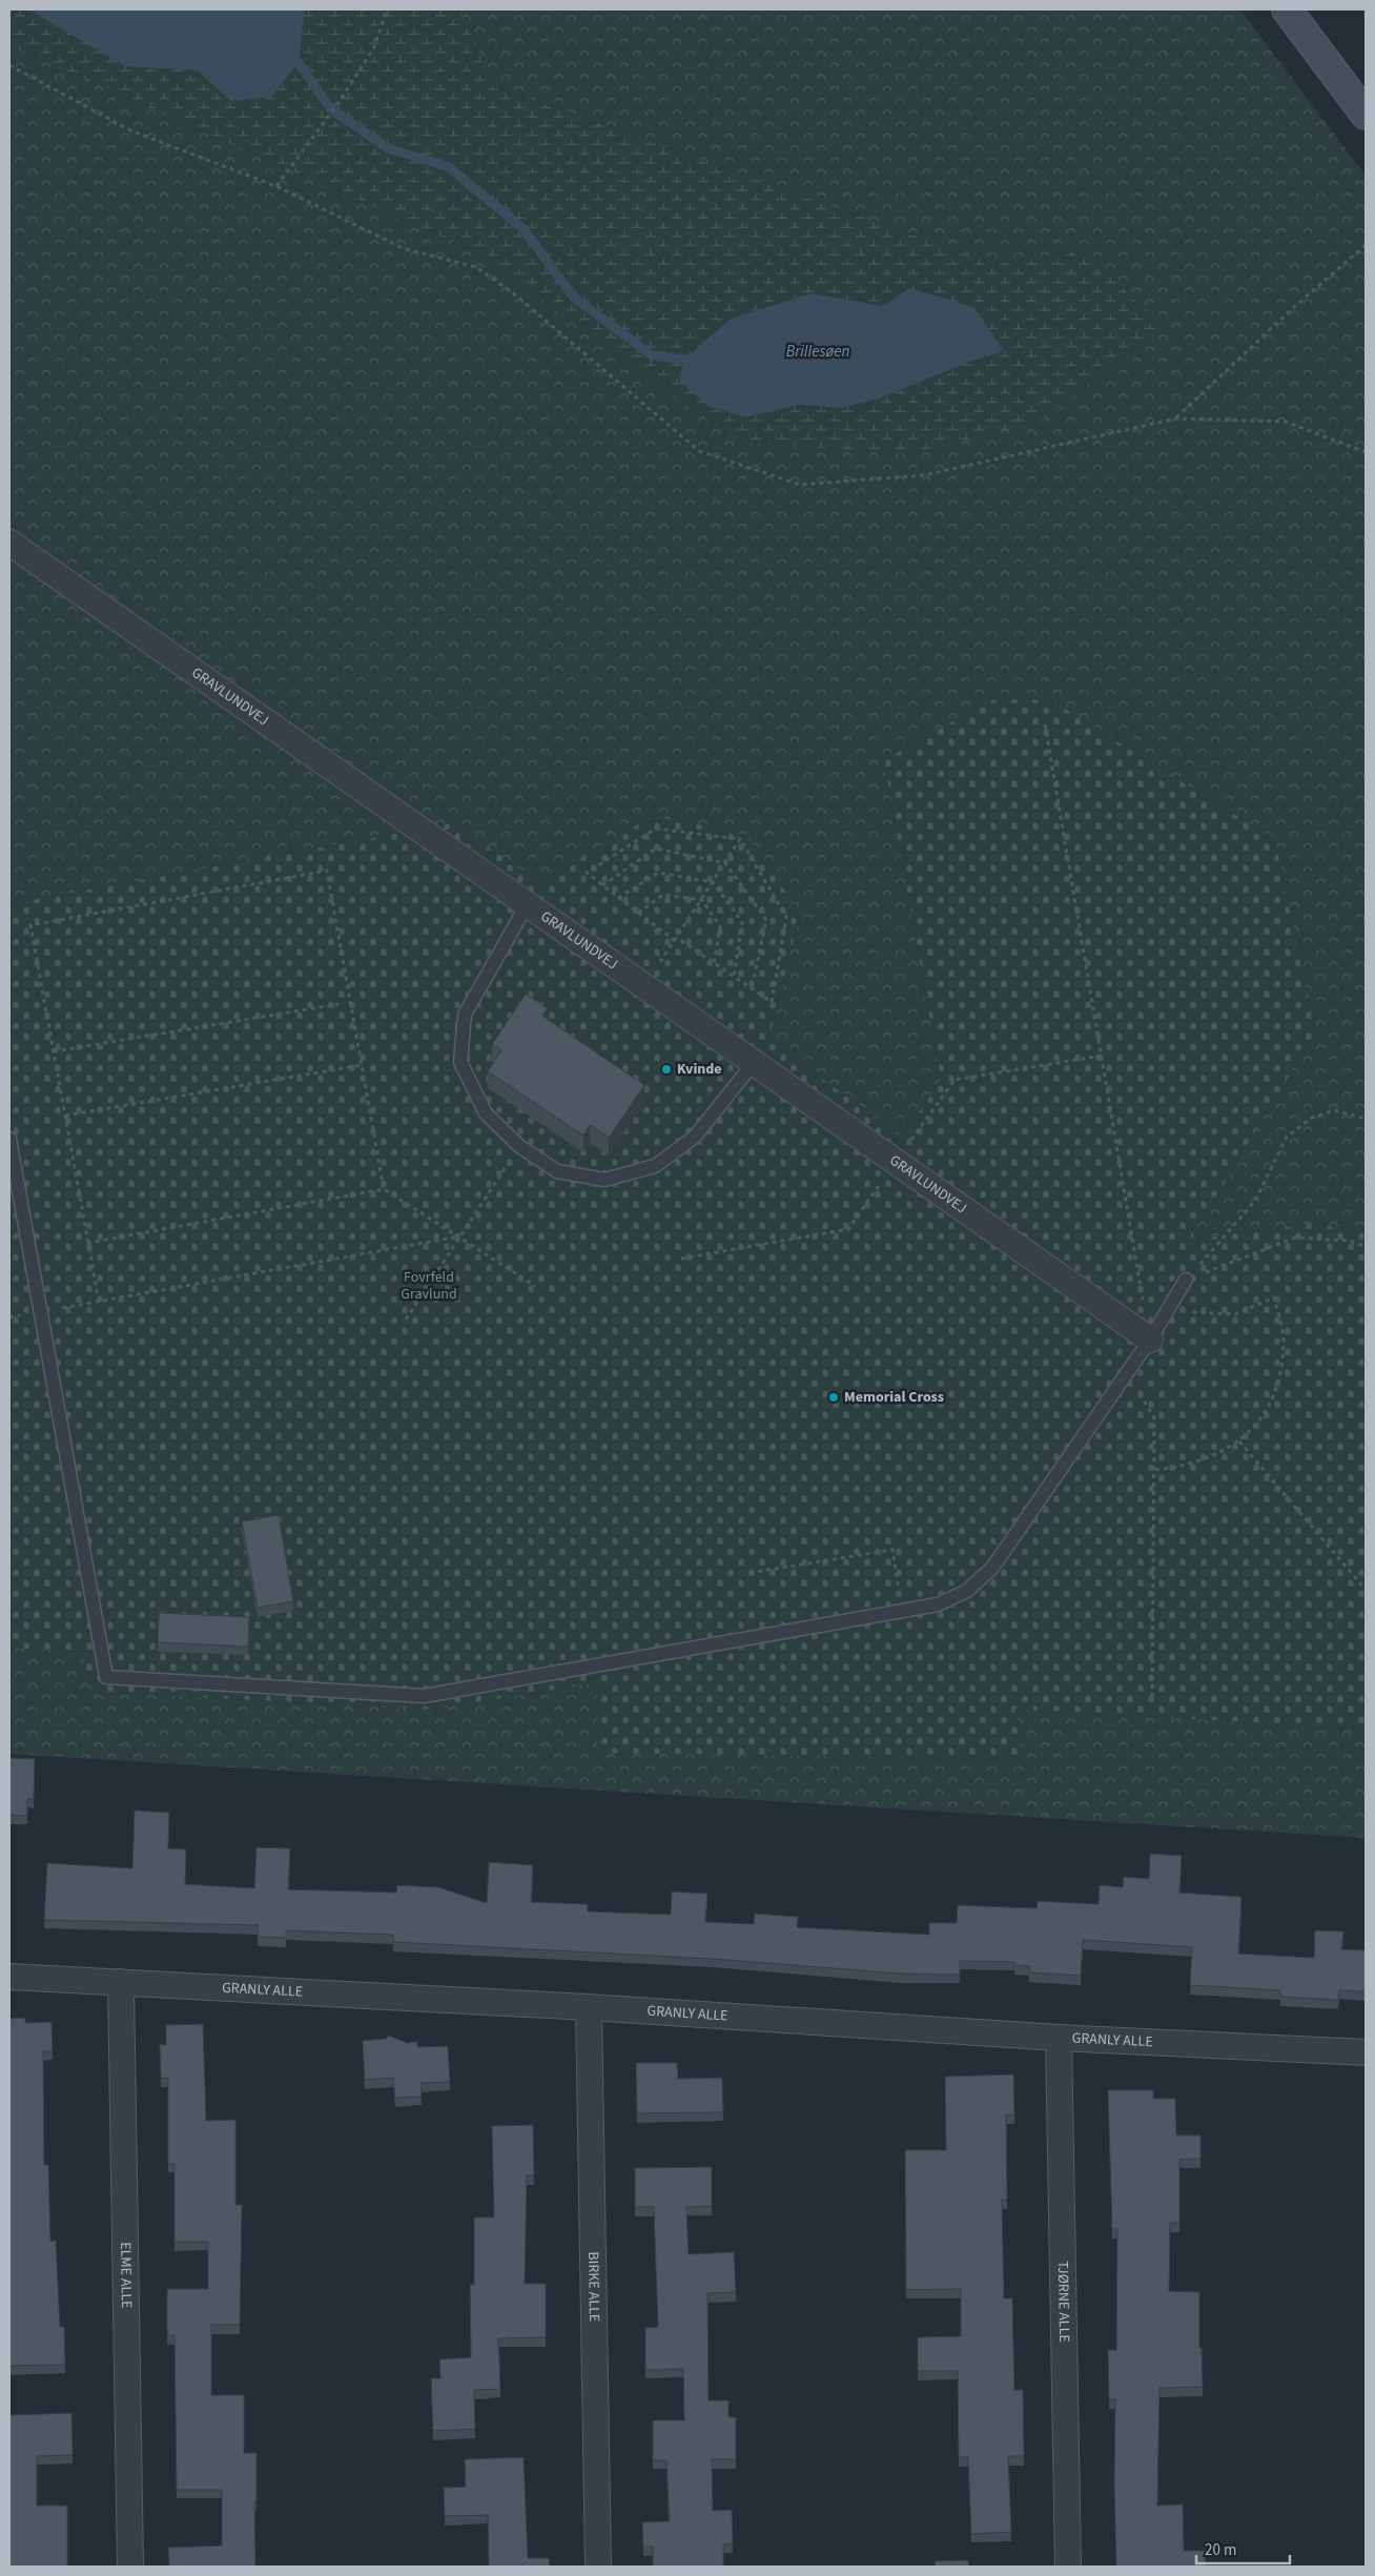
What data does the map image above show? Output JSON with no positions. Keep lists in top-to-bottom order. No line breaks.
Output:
{"streets":{"street":["GRAVLUNDVEJ","GRANLY ALLE","ELME ALLE","BIRKE ALLE","TJØRNE ALLE"]},"crossings":[["GRANLY ALLE","ELME ALLE"],["GRANLY ALLE","BIRKE ALLE"],["GRANLY ALLE","TJØRNE ALLE"]],"water":["Brillesøen"],"parks":["Fovrfeld Gravlund"],"places":["Kvinde","Memorial Cross"],"scale_bar":"20 m"}
